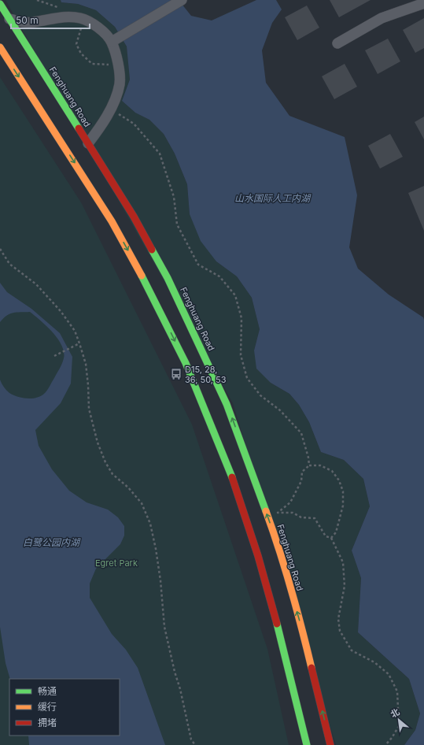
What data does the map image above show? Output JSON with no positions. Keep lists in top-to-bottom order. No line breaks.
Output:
{"streets":{"highway":["Fenghuang Road"]},"water":["山水国际人工内湖","白鹭公园内湖"],"parks":["Egret Park"],"places":{"bus stop":["D15, 28, 36, 50, 53"]},"legend":["畅通","缓行","拥堵"],"scale_bar":"50 m","north":"top left"}
